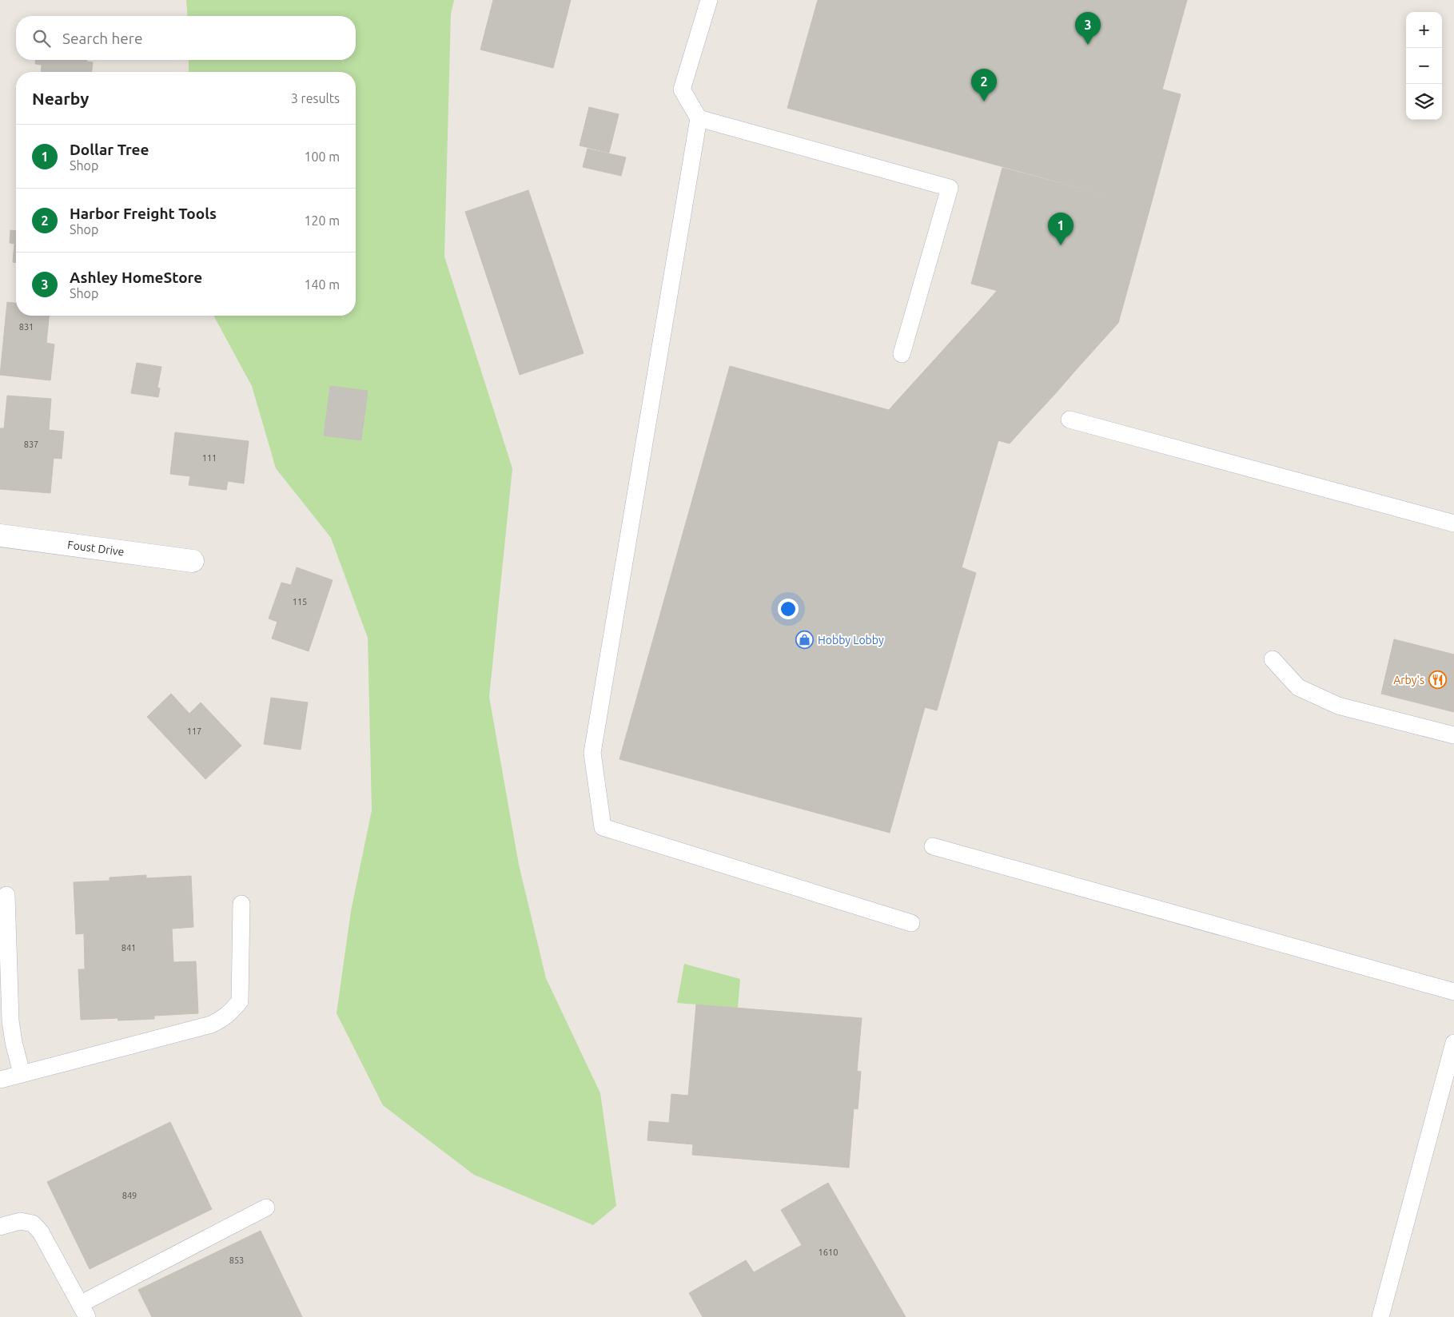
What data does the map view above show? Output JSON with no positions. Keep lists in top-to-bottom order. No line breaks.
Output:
{"streets":{"street":["Foust Drive"]},"places":{"shop":["Hobby Lobby"],"restaurant":["Arby's"]},"house_numbers":["831","837","111","115","117","841","849","1610","853"],"page":{"map_buttons":["+","−"],"pins":["3","2","1"],"search":"Search here","heading":["Nearby","3 results"],"list":[{"mark":"1","name":"Dollar Tree","note":"Shop","value":"100 m"},{"mark":"2","name":"Harbor Freight Tools","note":"Shop","value":"120 m"},{"mark":"3","name":"Ashley HomeStore","note":"Shop","value":"140 m"}]}}
